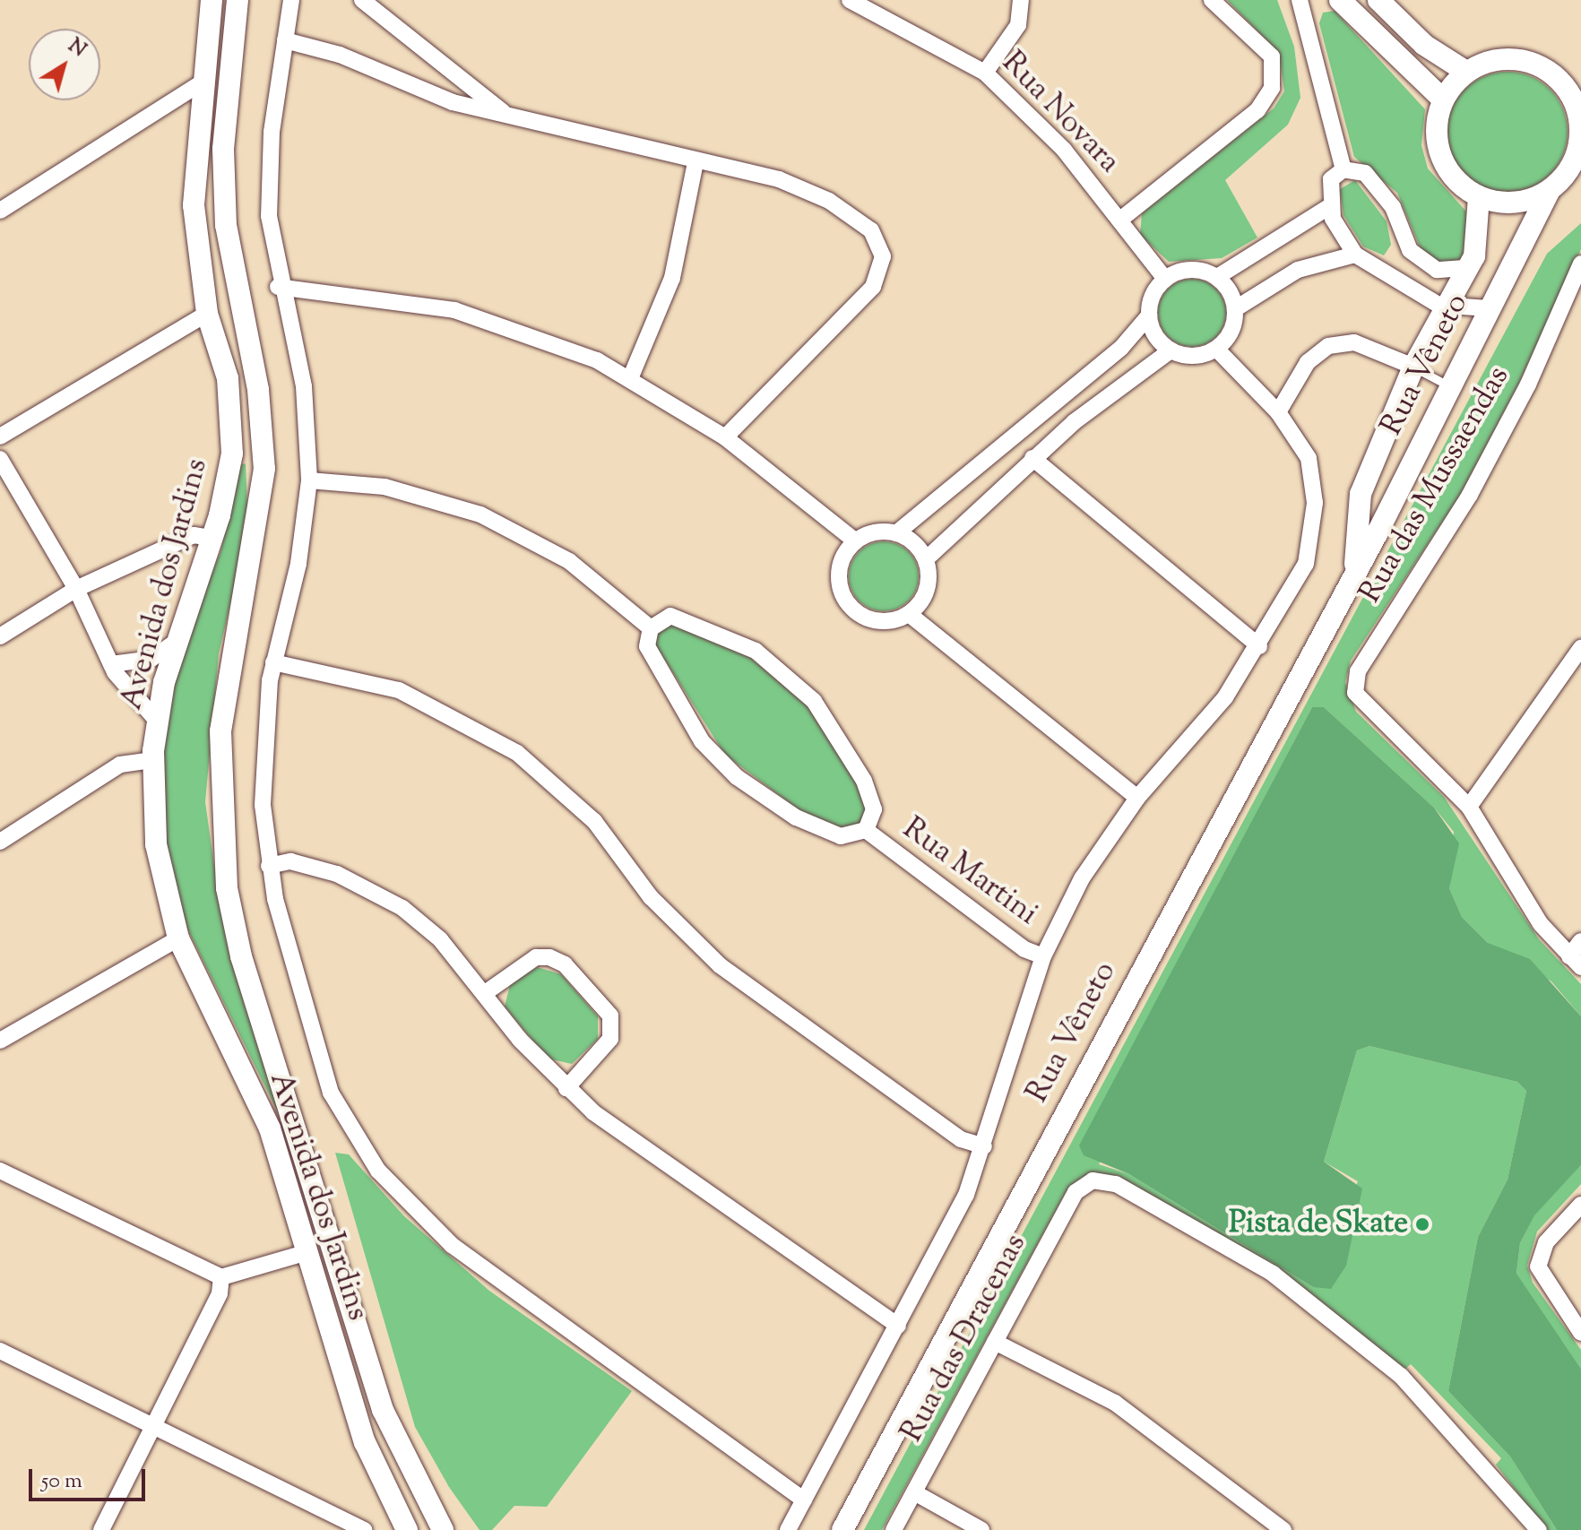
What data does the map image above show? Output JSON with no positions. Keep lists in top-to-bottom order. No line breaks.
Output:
{"streets":{"street":["Rua Novara","Rua Vêneto","Rua das Mussaendas","Avenida dos Jardins","Rua Martini","Rua das Dracenas"]},"places":["Pista de Skate"],"scale_bar":"50 m","north":"top right"}
